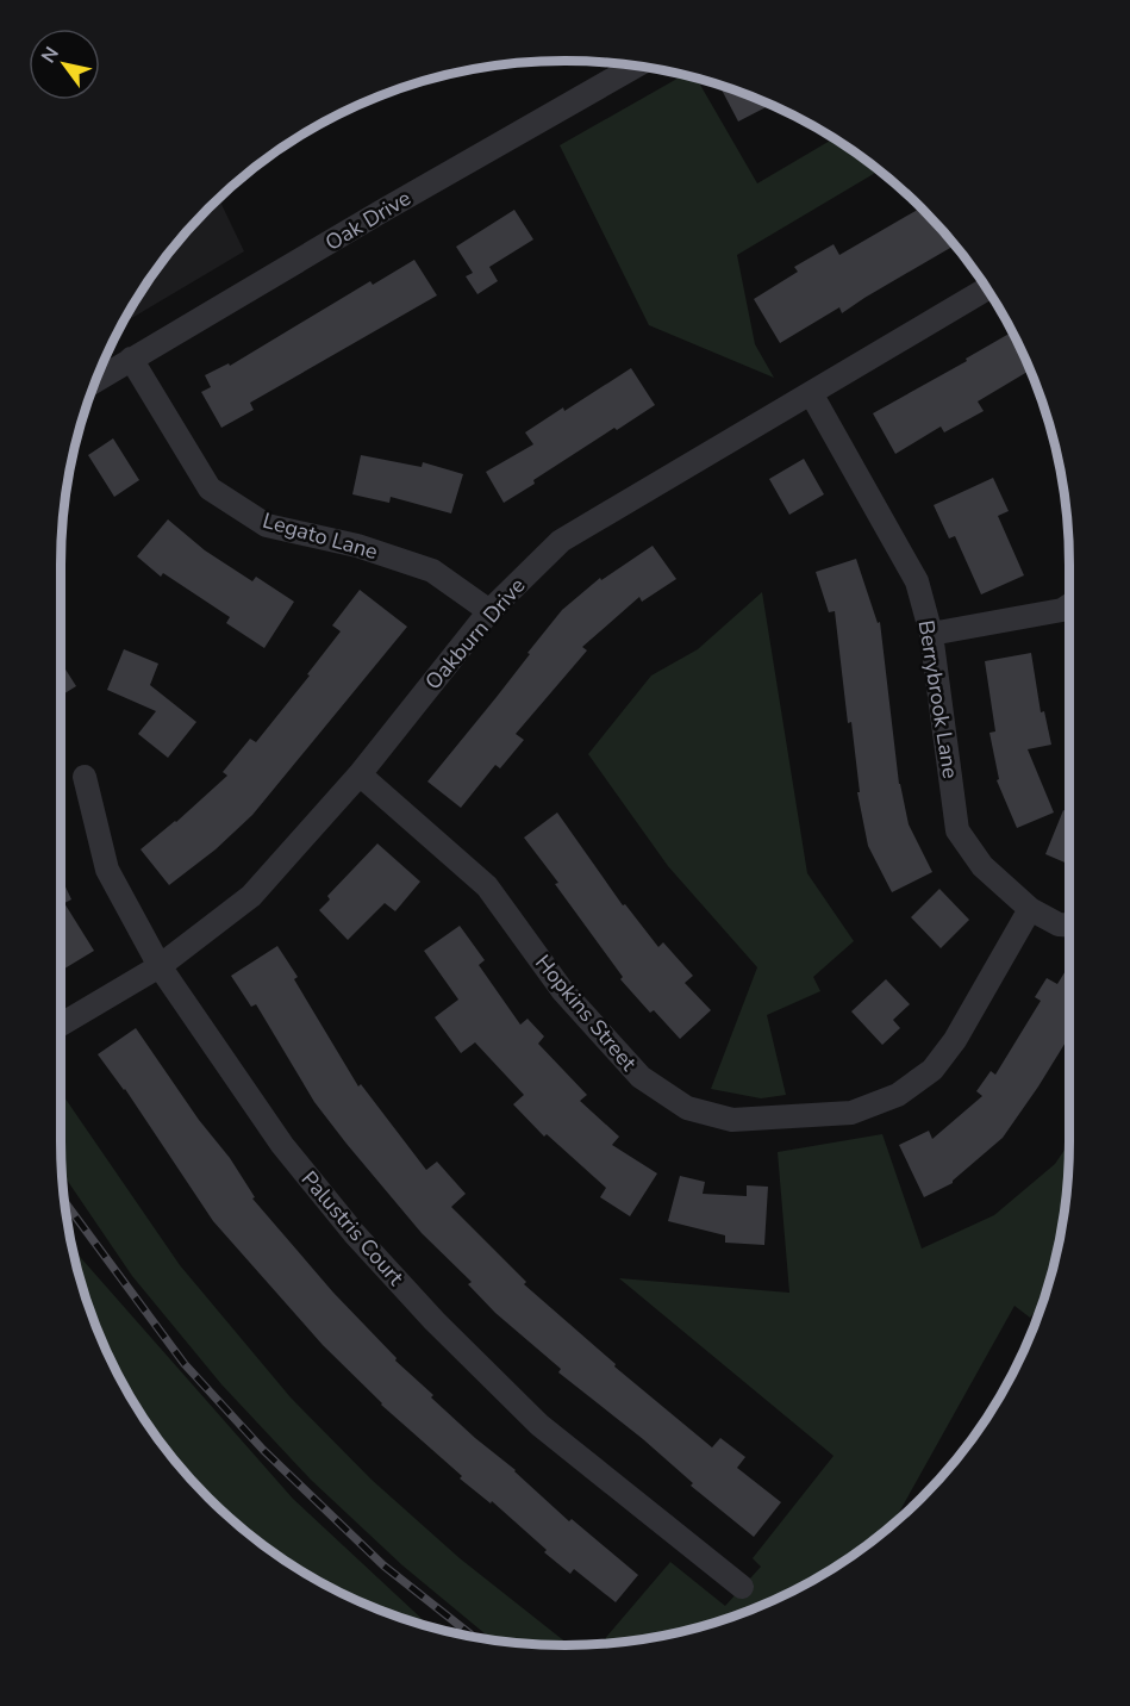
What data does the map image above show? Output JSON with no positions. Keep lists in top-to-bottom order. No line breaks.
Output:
{"streets":{"street":["Oak Drive","Legato Lane","Oakburn Drive","Berrybrook Lane","Hopkins Street","Palustris Court"]},"crossings":[["Oak Drive","Legato Lane"],["Legato Lane","Oakburn Drive"],["Oakburn Drive","Berrybrook Lane"],["Oakburn Drive","Hopkins Street"],["Oakburn Drive","Palustris Court"],["Berrybrook Lane","Hopkins Street"]],"north":"top left"}
